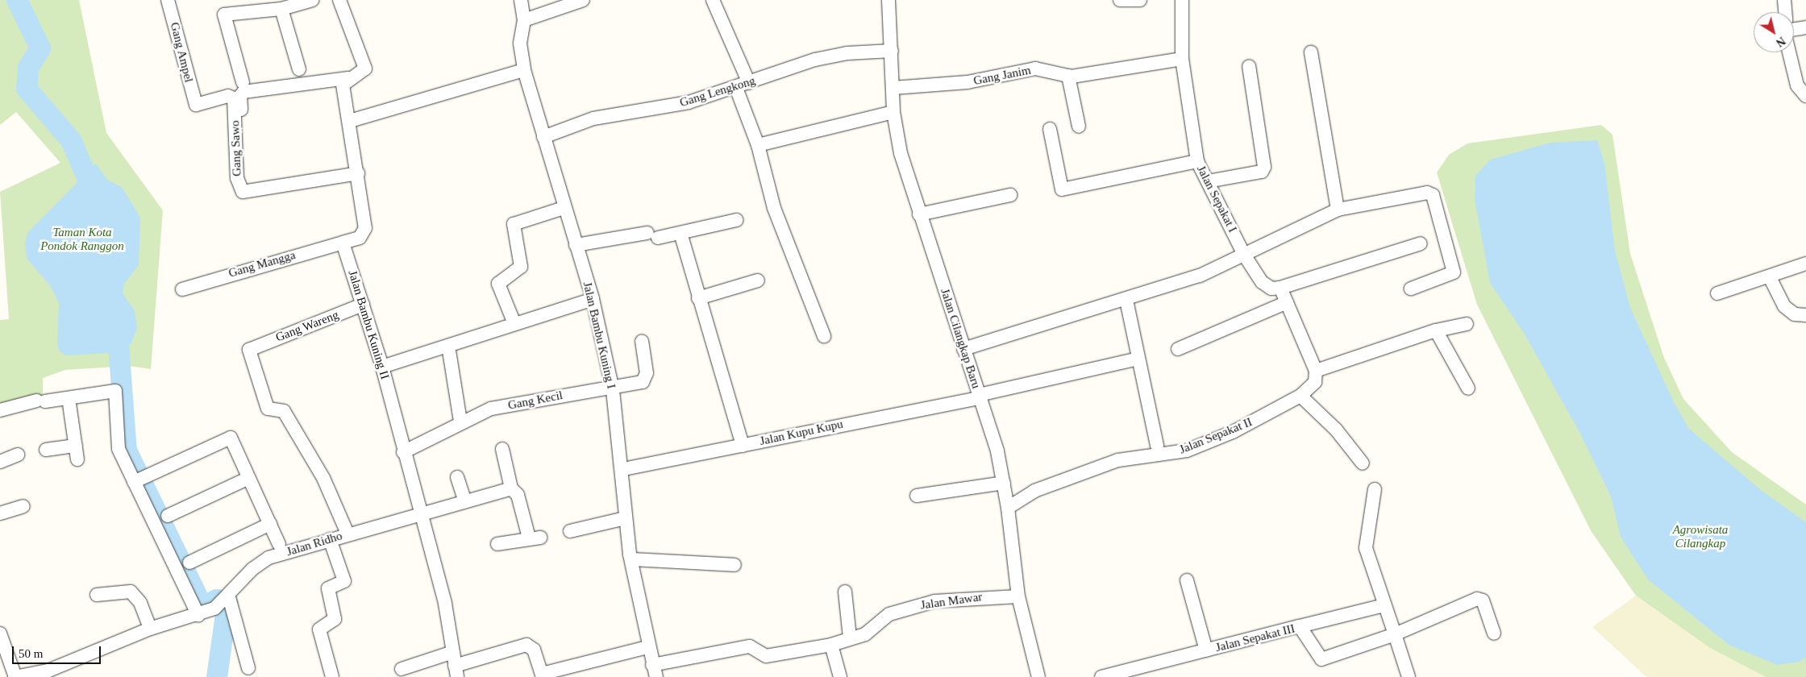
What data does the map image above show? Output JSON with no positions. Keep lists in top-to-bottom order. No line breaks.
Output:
{"streets":{"street":["Gang Ampel","Gang Janim","Gang Lengkong","Gang Sawo","Jalan Sepakat I","Gang Mangga","Jalan Bambu Kuning II","Gang Wareng","Jalan Bambu Kuning I","Jalan Cilangkap Baru","Gang Kecil","Jalan Kupu Kupu","Jalan Sepakat II","Jalan Ridho","Jalan Mawar","Jalan Sepakat III"]},"crossings":[["Gang Ampel","Gang Sawo"],["Gang Janim","Jalan Sepakat I"],["Gang Janim","Jalan Cilangkap Baru"],["Gang Lengkong","Jalan Bambu Kuning I"],["Gang Lengkong","Jalan Cilangkap Baru"],["Gang Mangga","Jalan Bambu Kuning II"],["Jalan Bambu Kuning II","Gang Wareng"],["Jalan Bambu Kuning II","Gang Kecil"],["Jalan Bambu Kuning II","Jalan Ridho"],["Gang Wareng","Jalan Ridho"],["Jalan Bambu Kuning I","Gang Kecil"],["Jalan Bambu Kuning I","Jalan Kupu Kupu"],["Jalan Bambu Kuning I","Jalan Mawar"],["Jalan Cilangkap Baru","Jalan Kupu Kupu"],["Jalan Cilangkap Baru","Jalan Sepakat II"],["Jalan Cilangkap Baru","Jalan Mawar"]],"parks":["Taman Kota Pondok Ranggon","Agrowisata Cilangkap"],"scale_bar":"50 m","north":"bottom right"}
